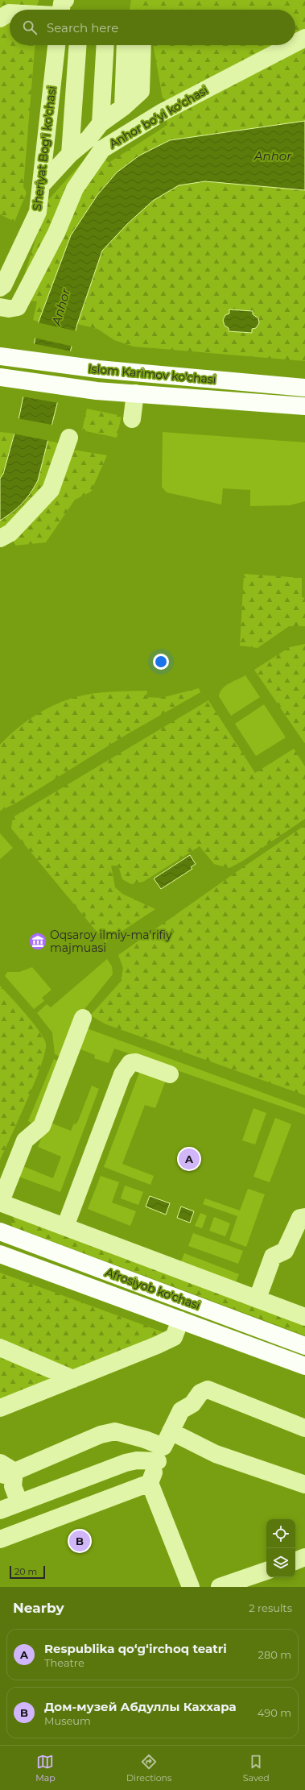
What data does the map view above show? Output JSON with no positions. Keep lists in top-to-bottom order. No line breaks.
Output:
{"streets":{"main road":["Islom Karimov ko'chasi","Afrosiyob ko'chasi"],"street":["Anhor bo‘yi ko‘chasi","Sheriyat Bog'i ko'chasi"]},"water":["Anhor"],"places":{"museum":["Oqsaroy ilmiy-ma'rifiy majmuasi"]},"scale_bar":"20 m","page":{"search":"Search here","pins":["A","B"],"scale":"20 m","heading":["Nearby","2 results"],"list":[{"mark":"A","name":"Respublika qo‘g‘irchoq teatri","note":"Theatre","value":"280 m"},{"mark":"B","name":"Дом-музей Абдуллы Каххара","note":"Museum","value":"490 m"}],"nav":["Map","Directions","Saved"]}}
